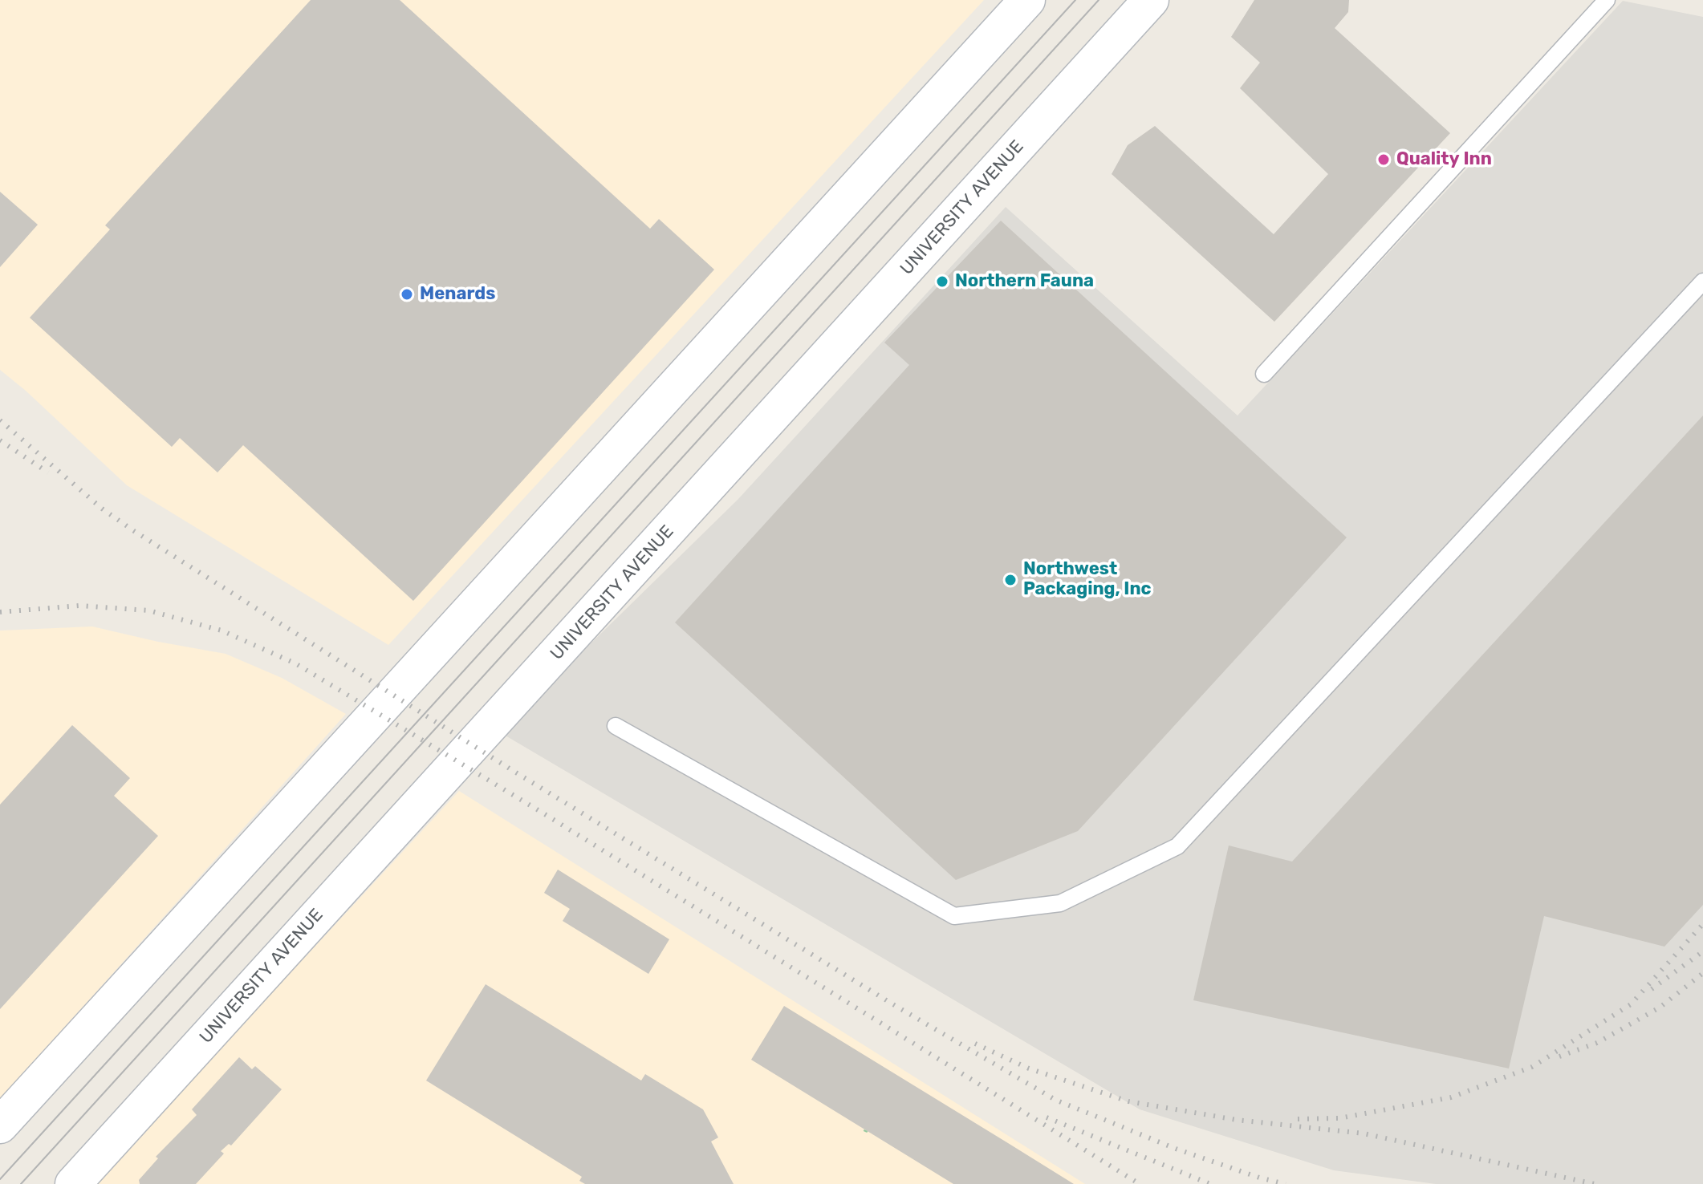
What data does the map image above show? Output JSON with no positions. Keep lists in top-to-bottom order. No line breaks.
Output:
{"streets":{"main road":["UNIVERSITY AVENUE"]},"places":["Quality Inn","Northern Fauna","Menards","Northwest Packaging, Inc"]}
